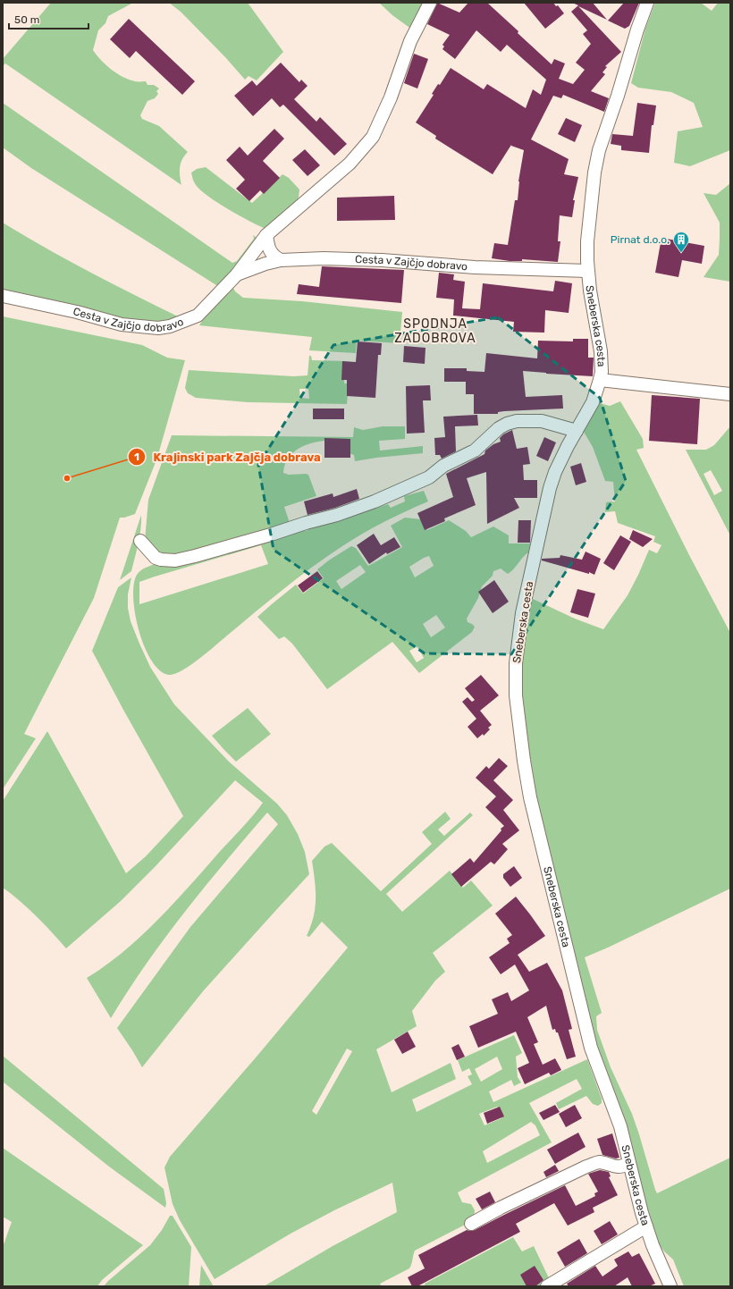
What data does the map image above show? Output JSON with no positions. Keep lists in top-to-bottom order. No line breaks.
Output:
{"streets":{"street":["Cesta v Zajčjo dobravo","Sneberska cesta"]},"crossings":[["Cesta v Zajčjo dobravo","Sneberska cesta"]],"districts":["SPODNJA ZADOBROVA"],"places":{"building":["Pirnat d.o.o."],"other":["Krajinski park Zajčja dobrava"]},"scale_bar":"50 m"}
